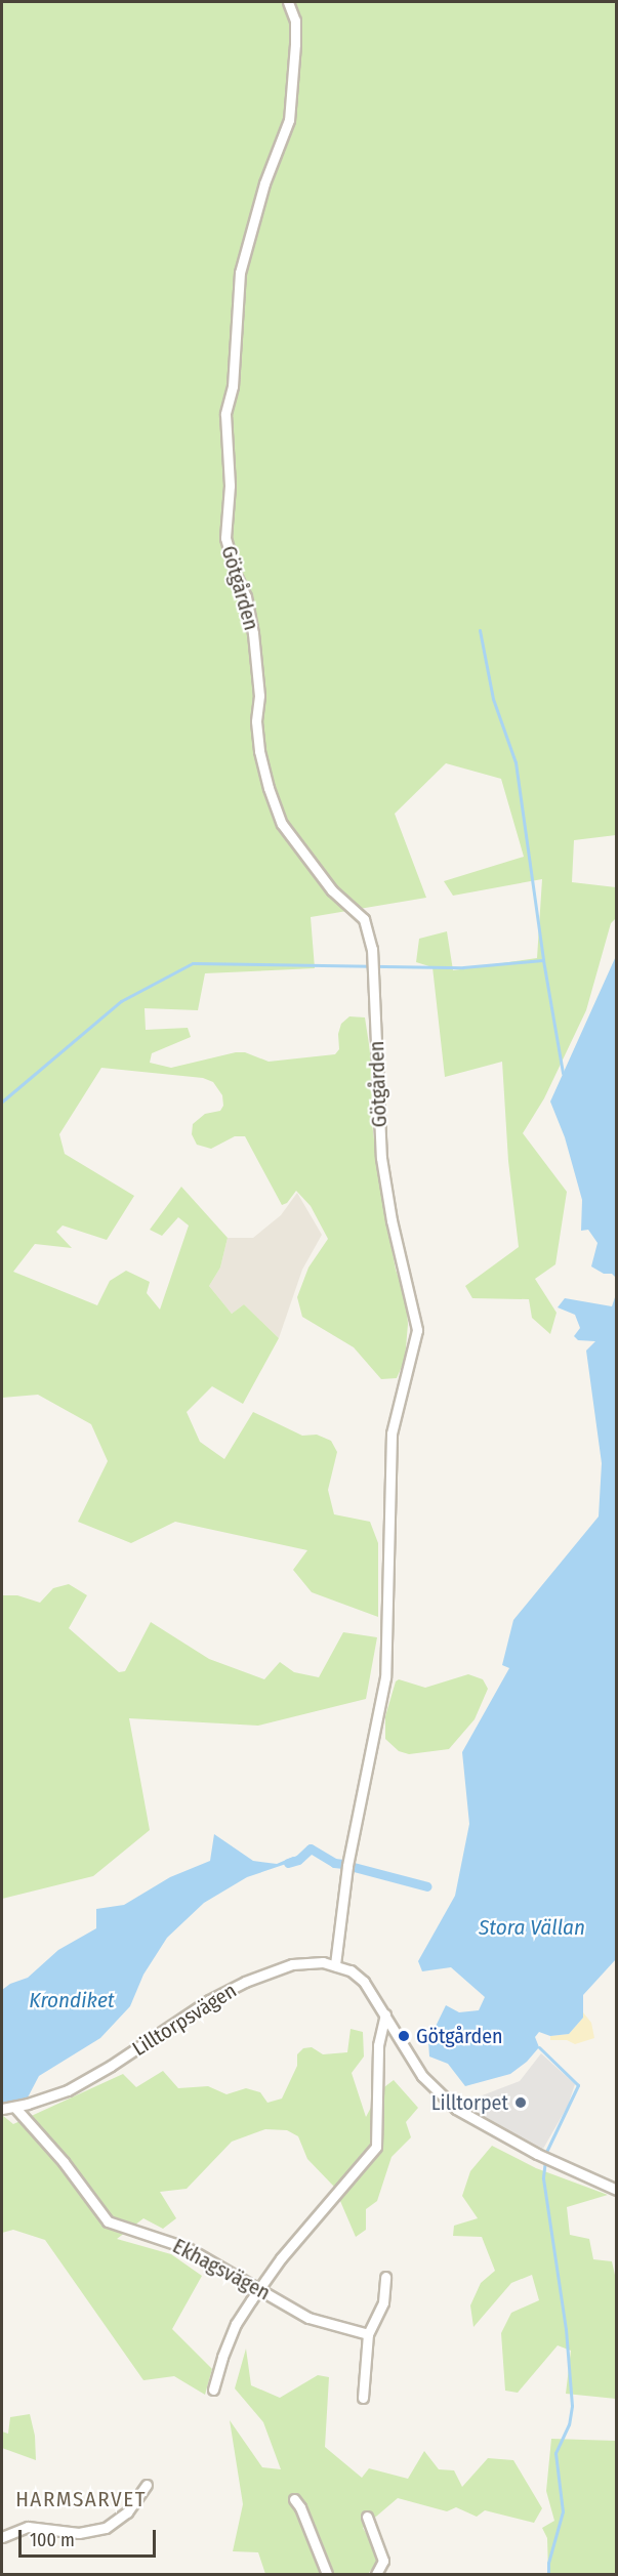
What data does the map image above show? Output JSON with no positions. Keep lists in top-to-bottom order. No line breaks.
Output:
{"streets":{"street":["Götgården","Lilltorpsvägen","Ekhagsvägen"]},"crossings":[["Götgården","Lilltorpsvägen"],["Lilltorpsvägen","Ekhagsvägen"]],"districts":["HARMSARVET"],"water":["Stora Vällan","Krondiket"],"places":["Götgården","Lilltorpet"],"scale_bar":"100 m"}
